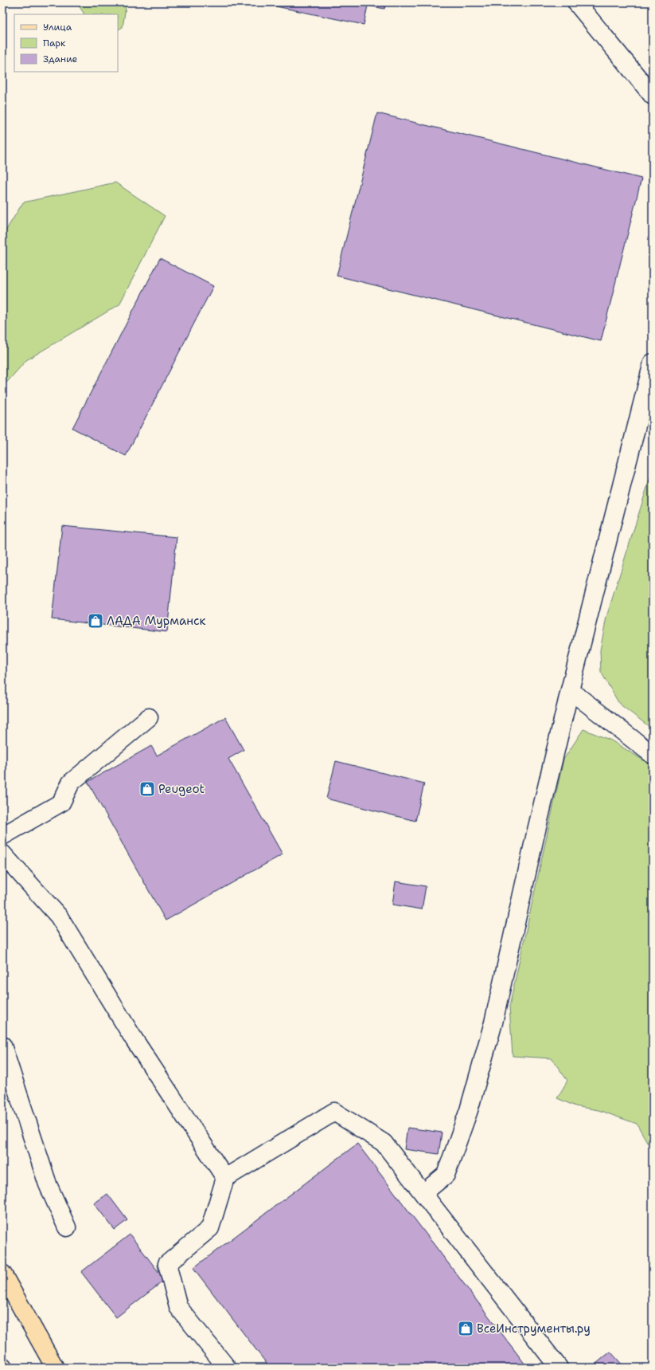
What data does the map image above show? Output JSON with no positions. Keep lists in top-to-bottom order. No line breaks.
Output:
{"places":{"shop":["ЛАДА Мурманск","Peugeot","ВсеИнструменты.ру"]},"legend":["Улица","Парк","Здание"]}
